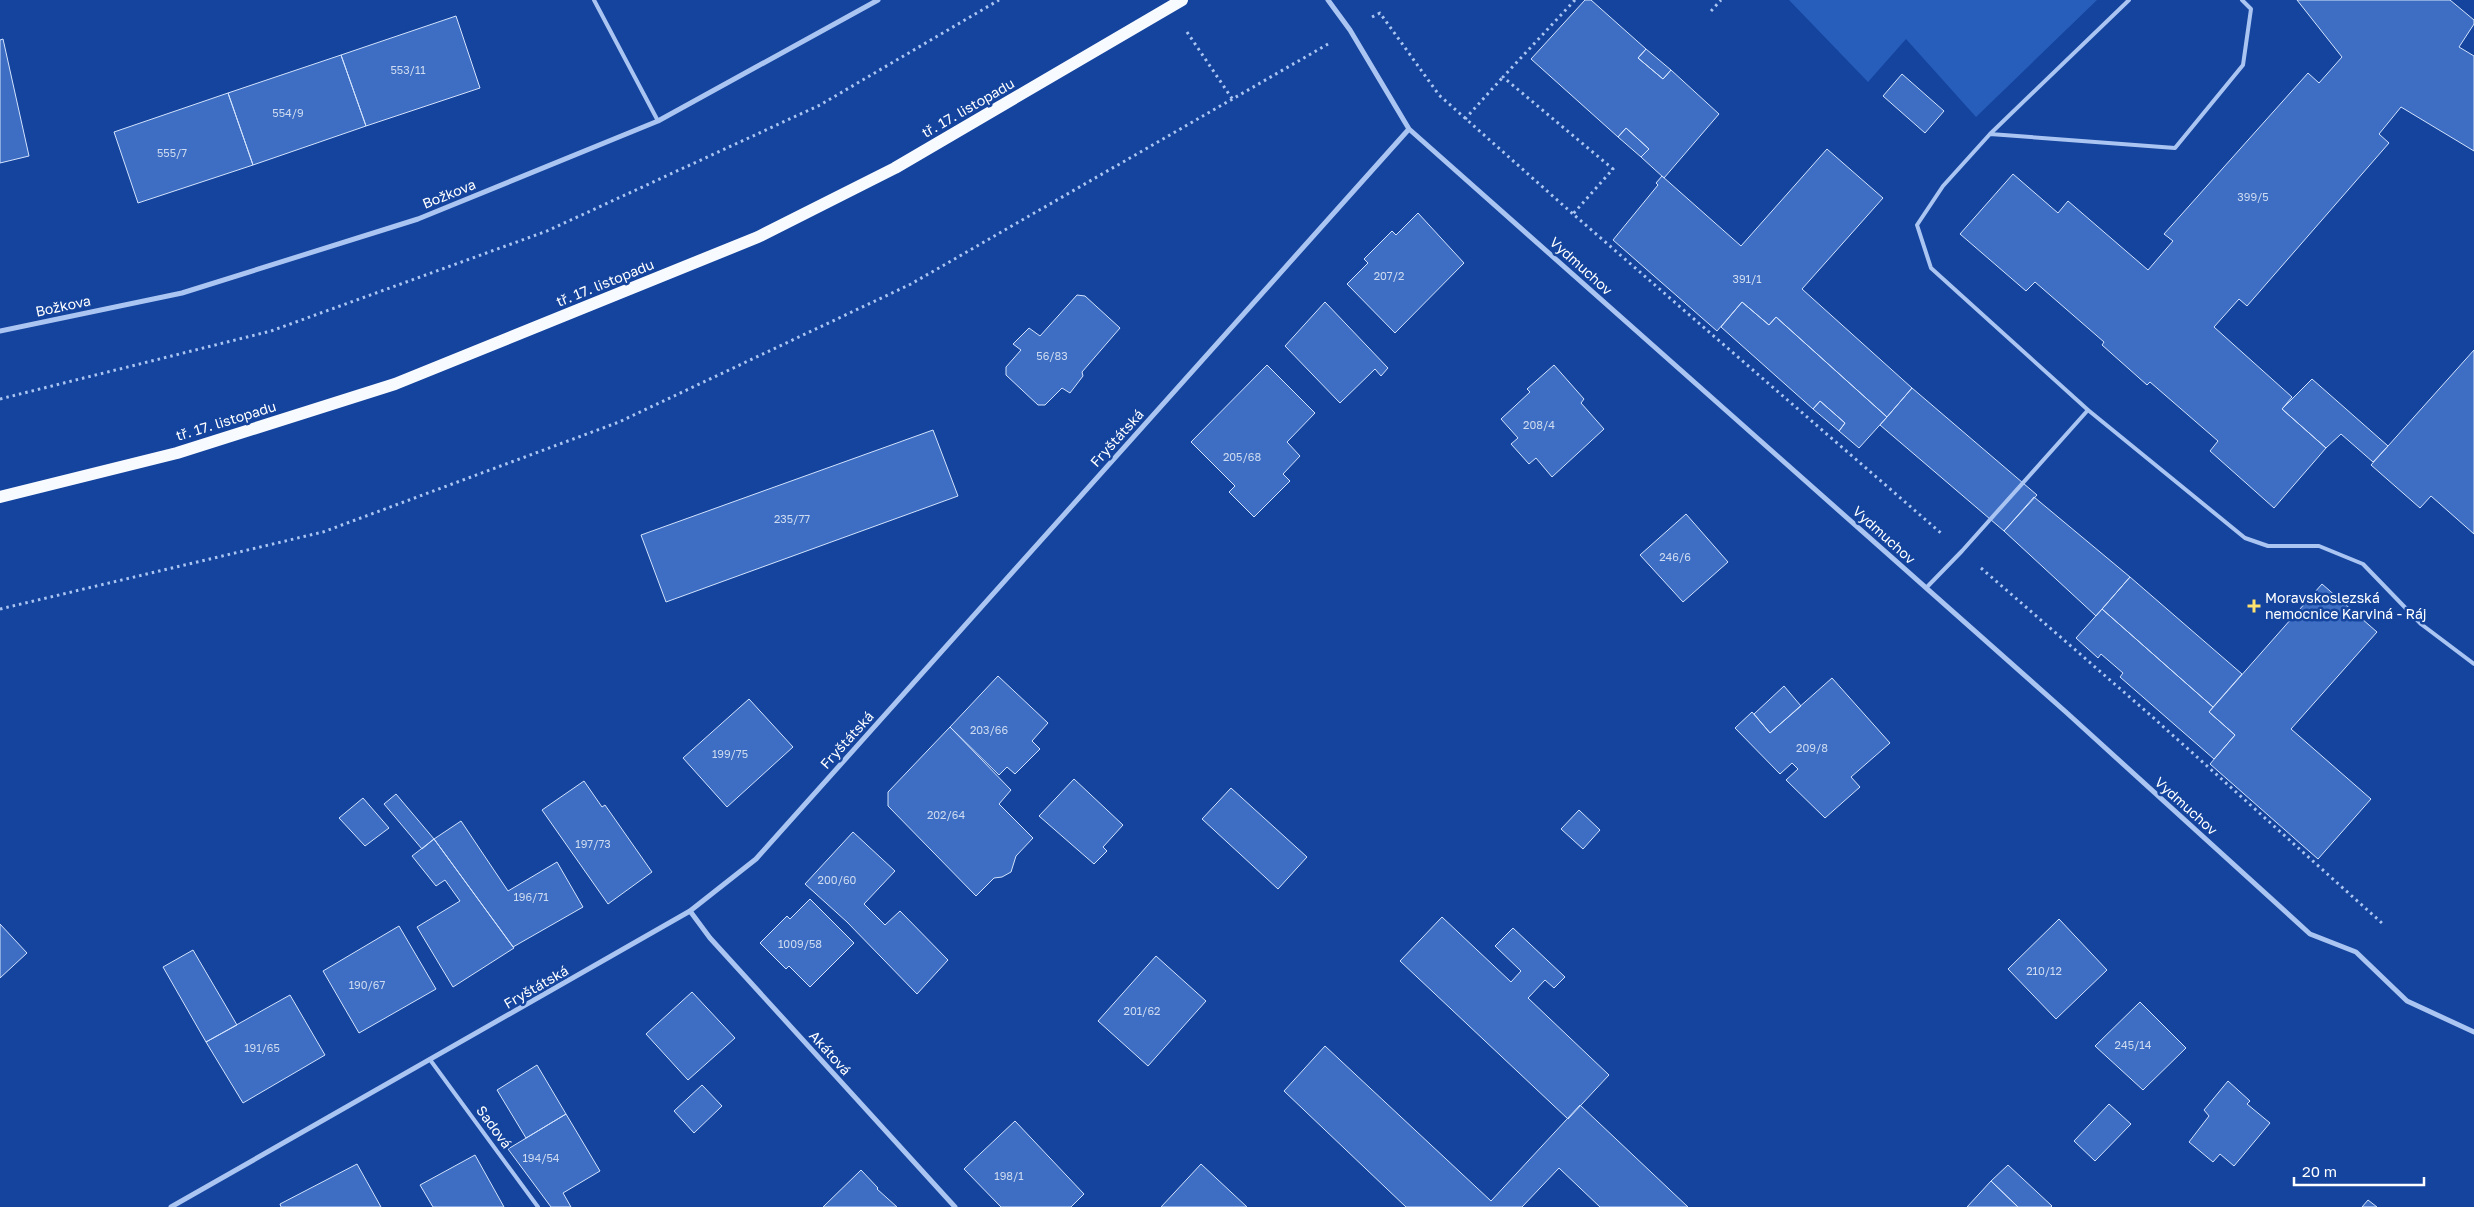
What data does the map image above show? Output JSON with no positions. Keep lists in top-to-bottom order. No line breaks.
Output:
{"streets":{"main road":["tř. 17. listopadu"],"street":["Božkova","Vydmuchov","Fryštátská","Akátová"],"lane":["Sadová"]},"crossings":[["Vydmuchov","Fryštátská"],["Fryštátská","Akátová"],["Fryštátská","Sadová"]],"places":{"health":["Moravskoslezská nemocnice Karviná - Ráj"]},"house_numbers":["553/11","554/9","555/7","399/5","207/2","391/1","56/83","208/4","205/68","235/77","246/6","203/66","209/8","199/75","202/64","197/73","200/60","196/71","1009/58","210/12","190/67","201/62","245/14","191/65","194/54","198/1"],"scale_bar":"20 m"}
